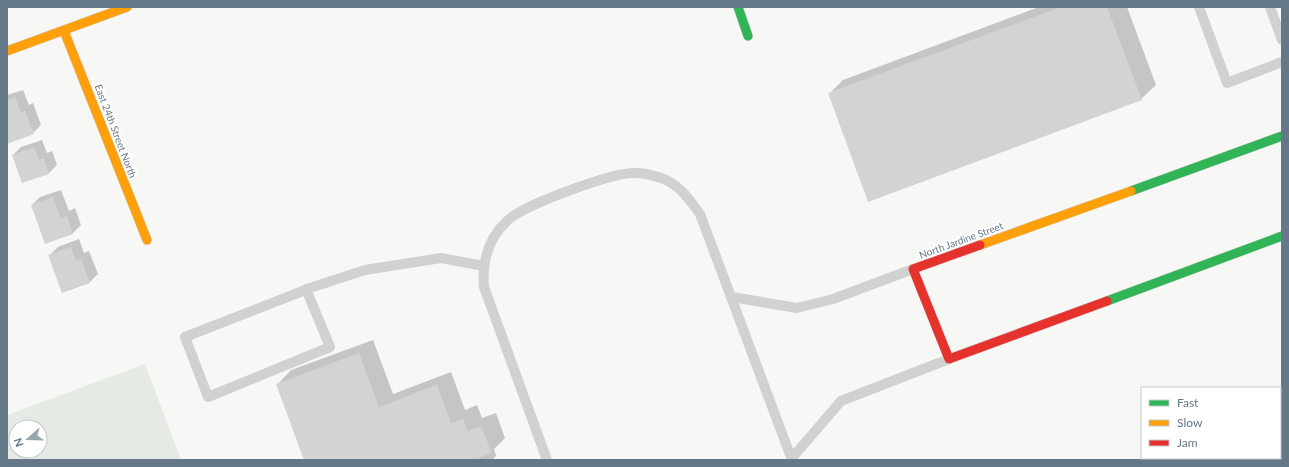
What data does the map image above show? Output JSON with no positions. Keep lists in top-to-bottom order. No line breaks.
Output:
{"streets":{"street":["East 24th Street North","North Jardine Street"]},"legend":["Fast","Slow","Jam"],"north":"left"}
